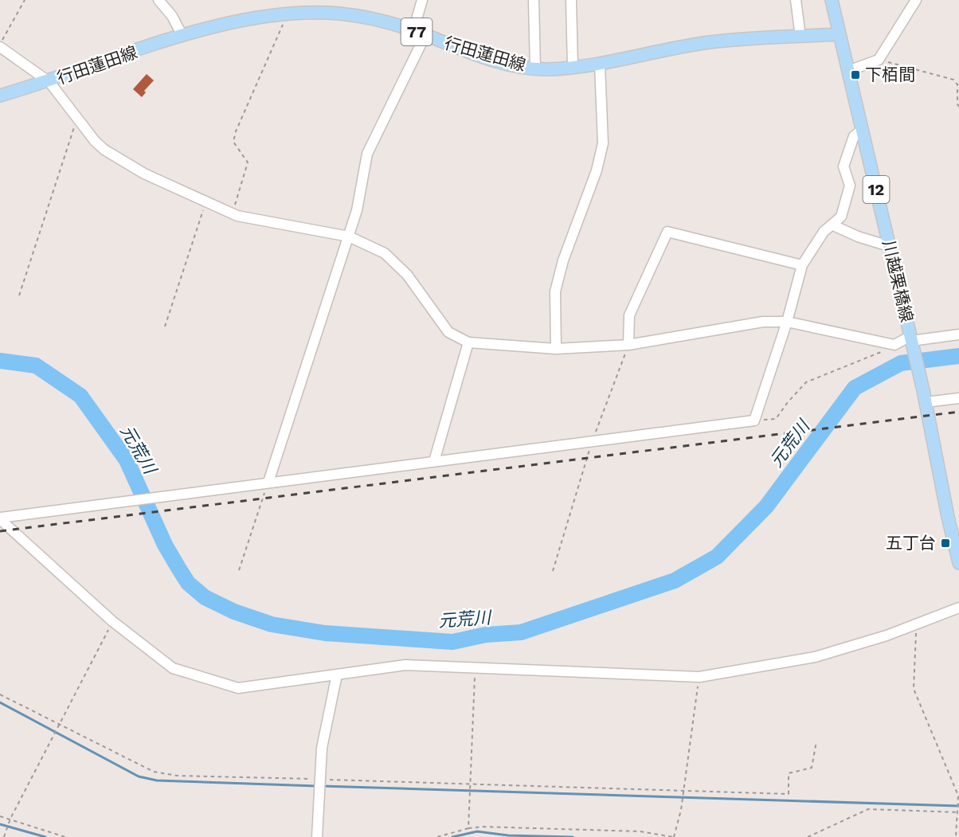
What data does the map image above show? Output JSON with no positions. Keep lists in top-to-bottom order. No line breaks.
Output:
{"streets":{"main road":["77","行田蓮田線","12","川越栗橋線"]},"crossings":[["行田蓮田線","川越栗橋線"]],"water":["元荒川"],"places":{"transit":["下栢間","五丁台"]}}
